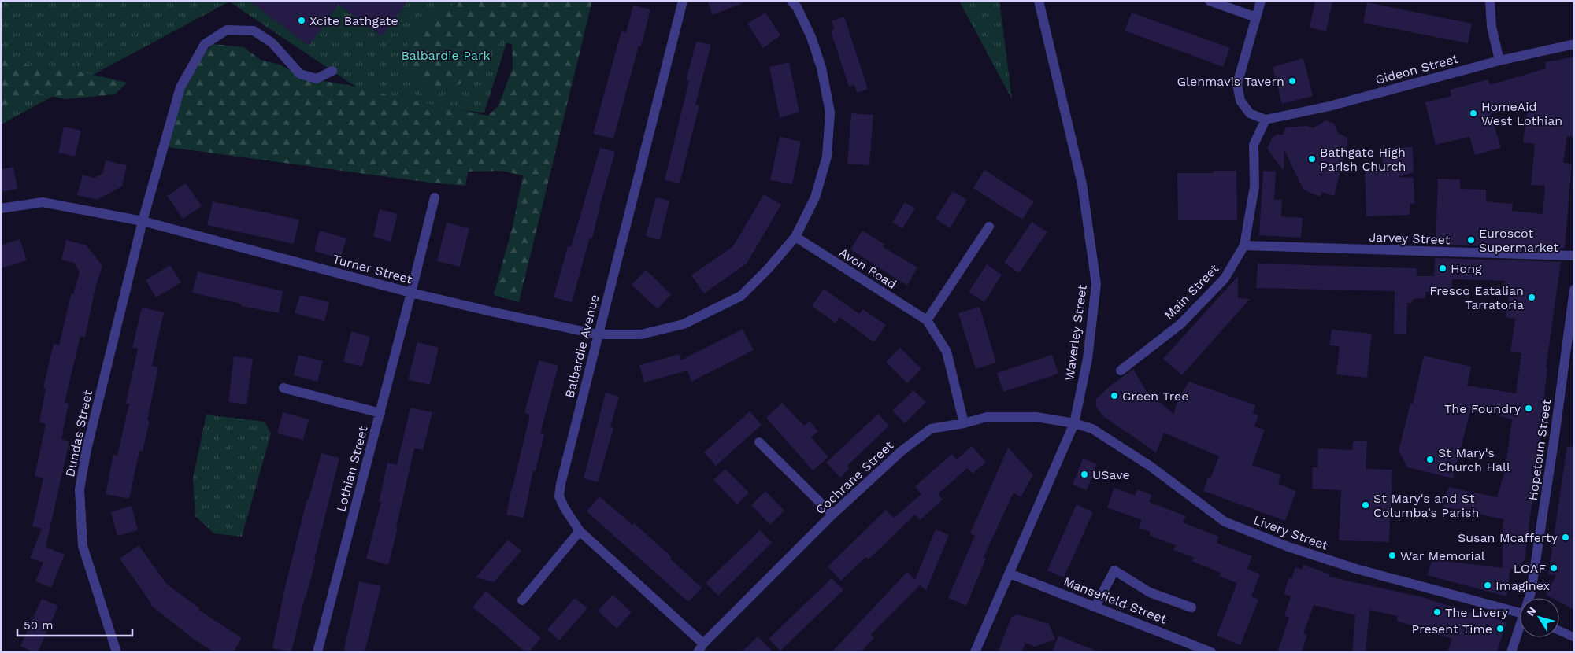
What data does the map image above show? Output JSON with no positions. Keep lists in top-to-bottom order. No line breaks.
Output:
{"streets":{"street":["Gideon Street","Jarvey Street","Avon Road","Turner Street","Main Street","Waverley Street","Balbardie Avenue","Dundas Street","Hopetoun Street","Lothian Street","Cochrane Street","Livery Street","Mansefield Street"]},"crossings":[["Gideon Street","Main Street"],["Jarvey Street","Main Street"],["Avon Road","Turner Street"],["Avon Road","Cochrane Street"],["Turner Street","Balbardie Avenue"],["Turner Street","Dundas Street"],["Turner Street","Lothian Street"],["Waverley Street","Cochrane Street"],["Waverley Street","Livery Street"],["Waverley Street","Mansefield Street"],["Balbardie Avenue","Cochrane Street"],["Cochrane Street","Livery Street"]],"parks":["Balbardie Park"],"places":["Xcite Bathgate","Glenmavis Tavern","HomeAid West Lothian","Bathgate High Parish Church","Euroscot Supermarket","Hong","Fresco Eatalian Tarratoria","Green Tree","The Foundry","St Mary's Church Hall","USave","St Mary's and St Columba's Parish","Susan Mcafferty","War Memorial","LOAF","Imaginex","The Livery","Present Time"],"scale_bar":"50 m","north":"top left"}
